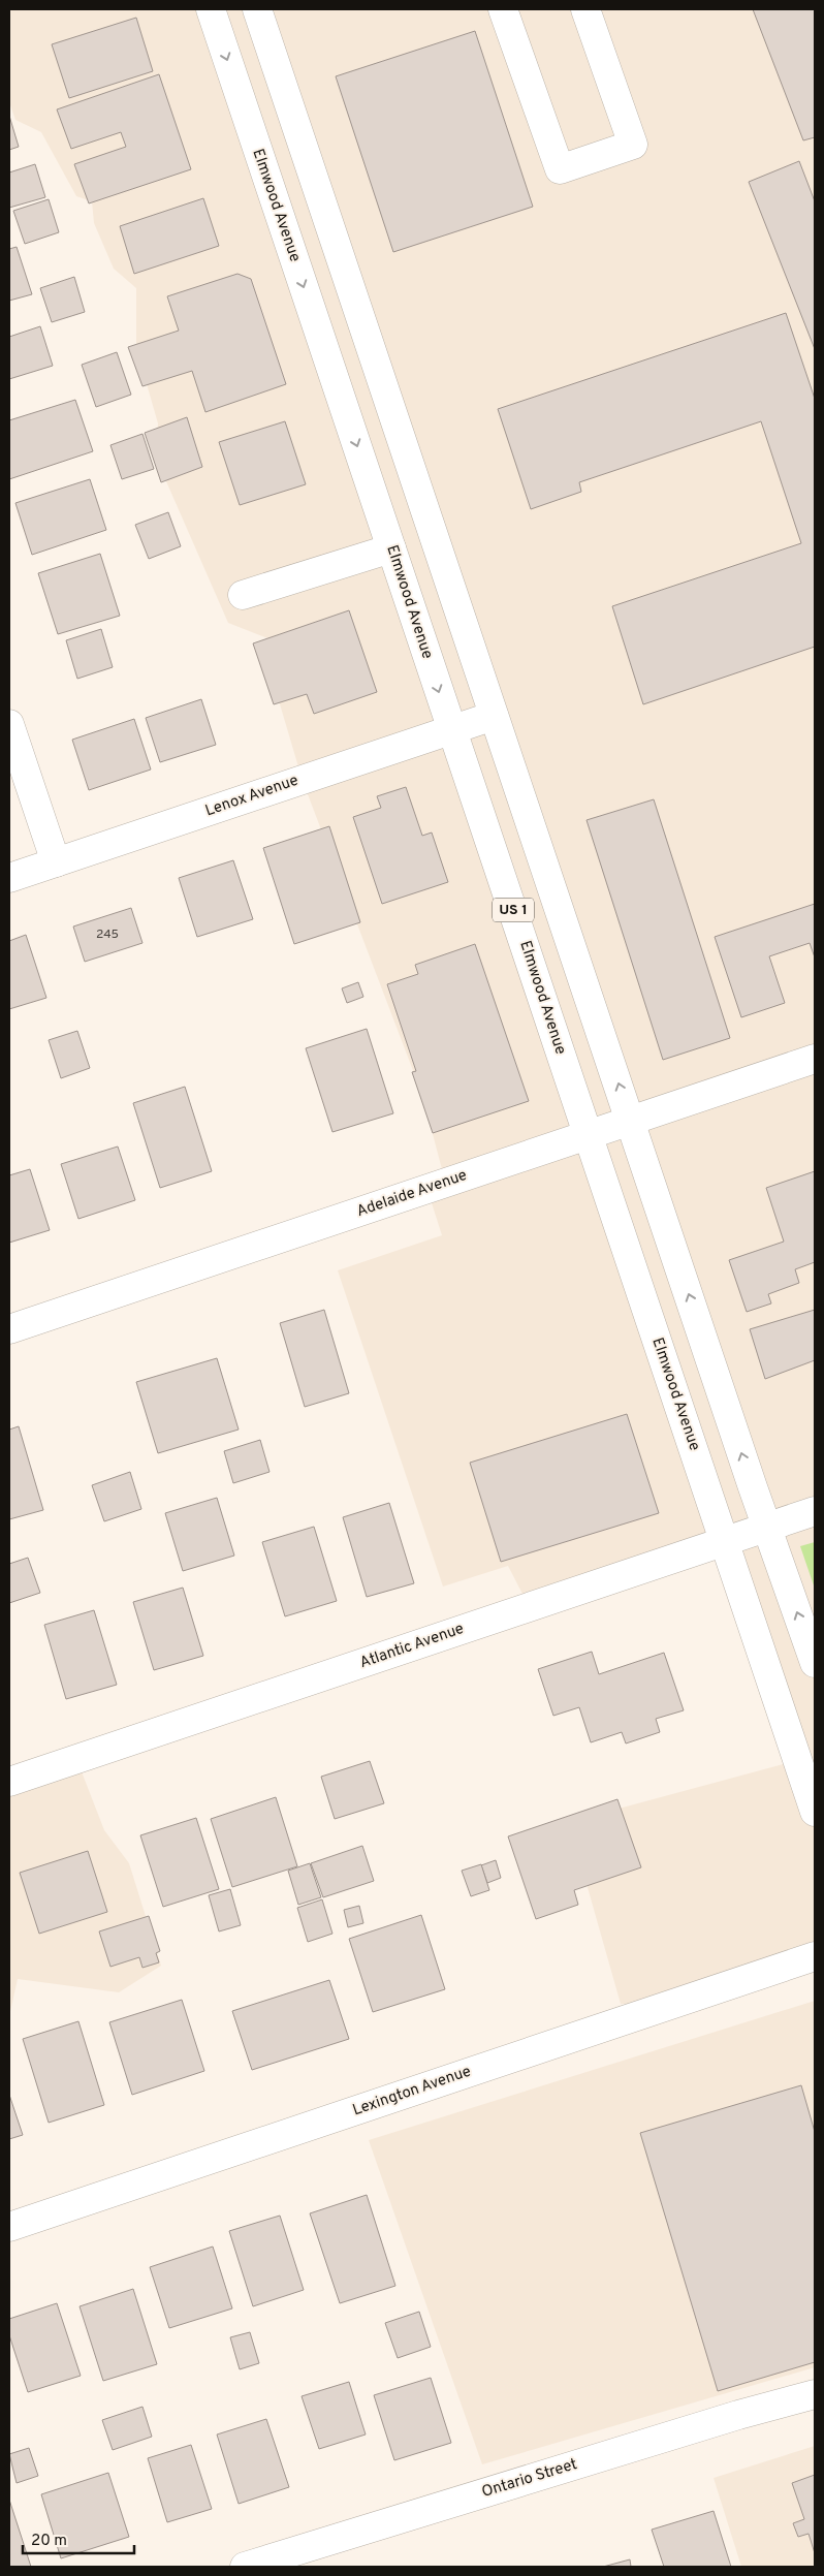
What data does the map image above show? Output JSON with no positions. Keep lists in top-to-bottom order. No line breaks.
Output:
{"streets":{"street":["Elmwood Avenue","Lenox Avenue","US 1","Adelaide Avenue","Atlantic Avenue","Lexington Avenue","Ontario Street"]},"crossings":[["Elmwood Avenue","Lenox Avenue"],["Elmwood Avenue","Adelaide Avenue"],["Elmwood Avenue","Atlantic Avenue"],["Lenox Avenue","US 1"],["US 1","Adelaide Avenue"],["US 1","Atlantic Avenue"]],"house_numbers":["245"],"scale_bar":"20 m"}
